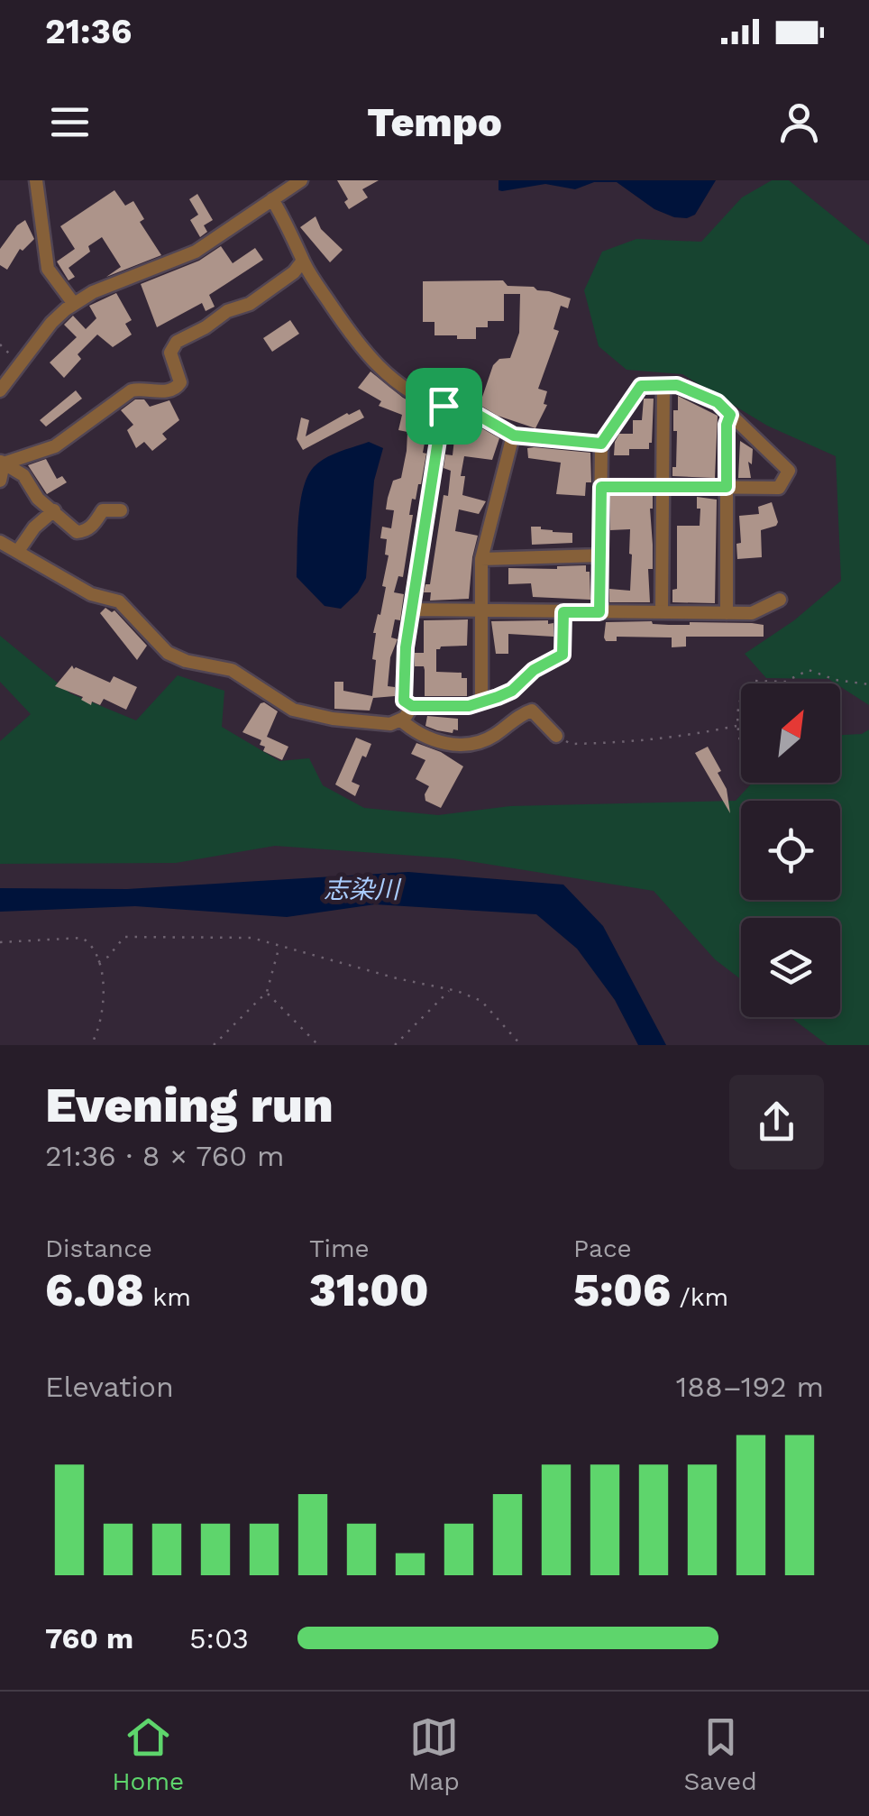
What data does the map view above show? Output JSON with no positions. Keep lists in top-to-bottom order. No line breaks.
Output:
{"water":["志染川"],"north":"top right","page":{"status":"21:36","header":"Tempo","heading":["Evening run","21:36 · 8 × 760 m"],"stats":[["Distance","6.08 km"],["Time","31:00"],["Pace","5:06 /km"]],"chart":["Elevation","188–192 m"],"list":[{"name":"760 m","note":"5:03"}],"tabs":["Home","Map","Saved"]}}
